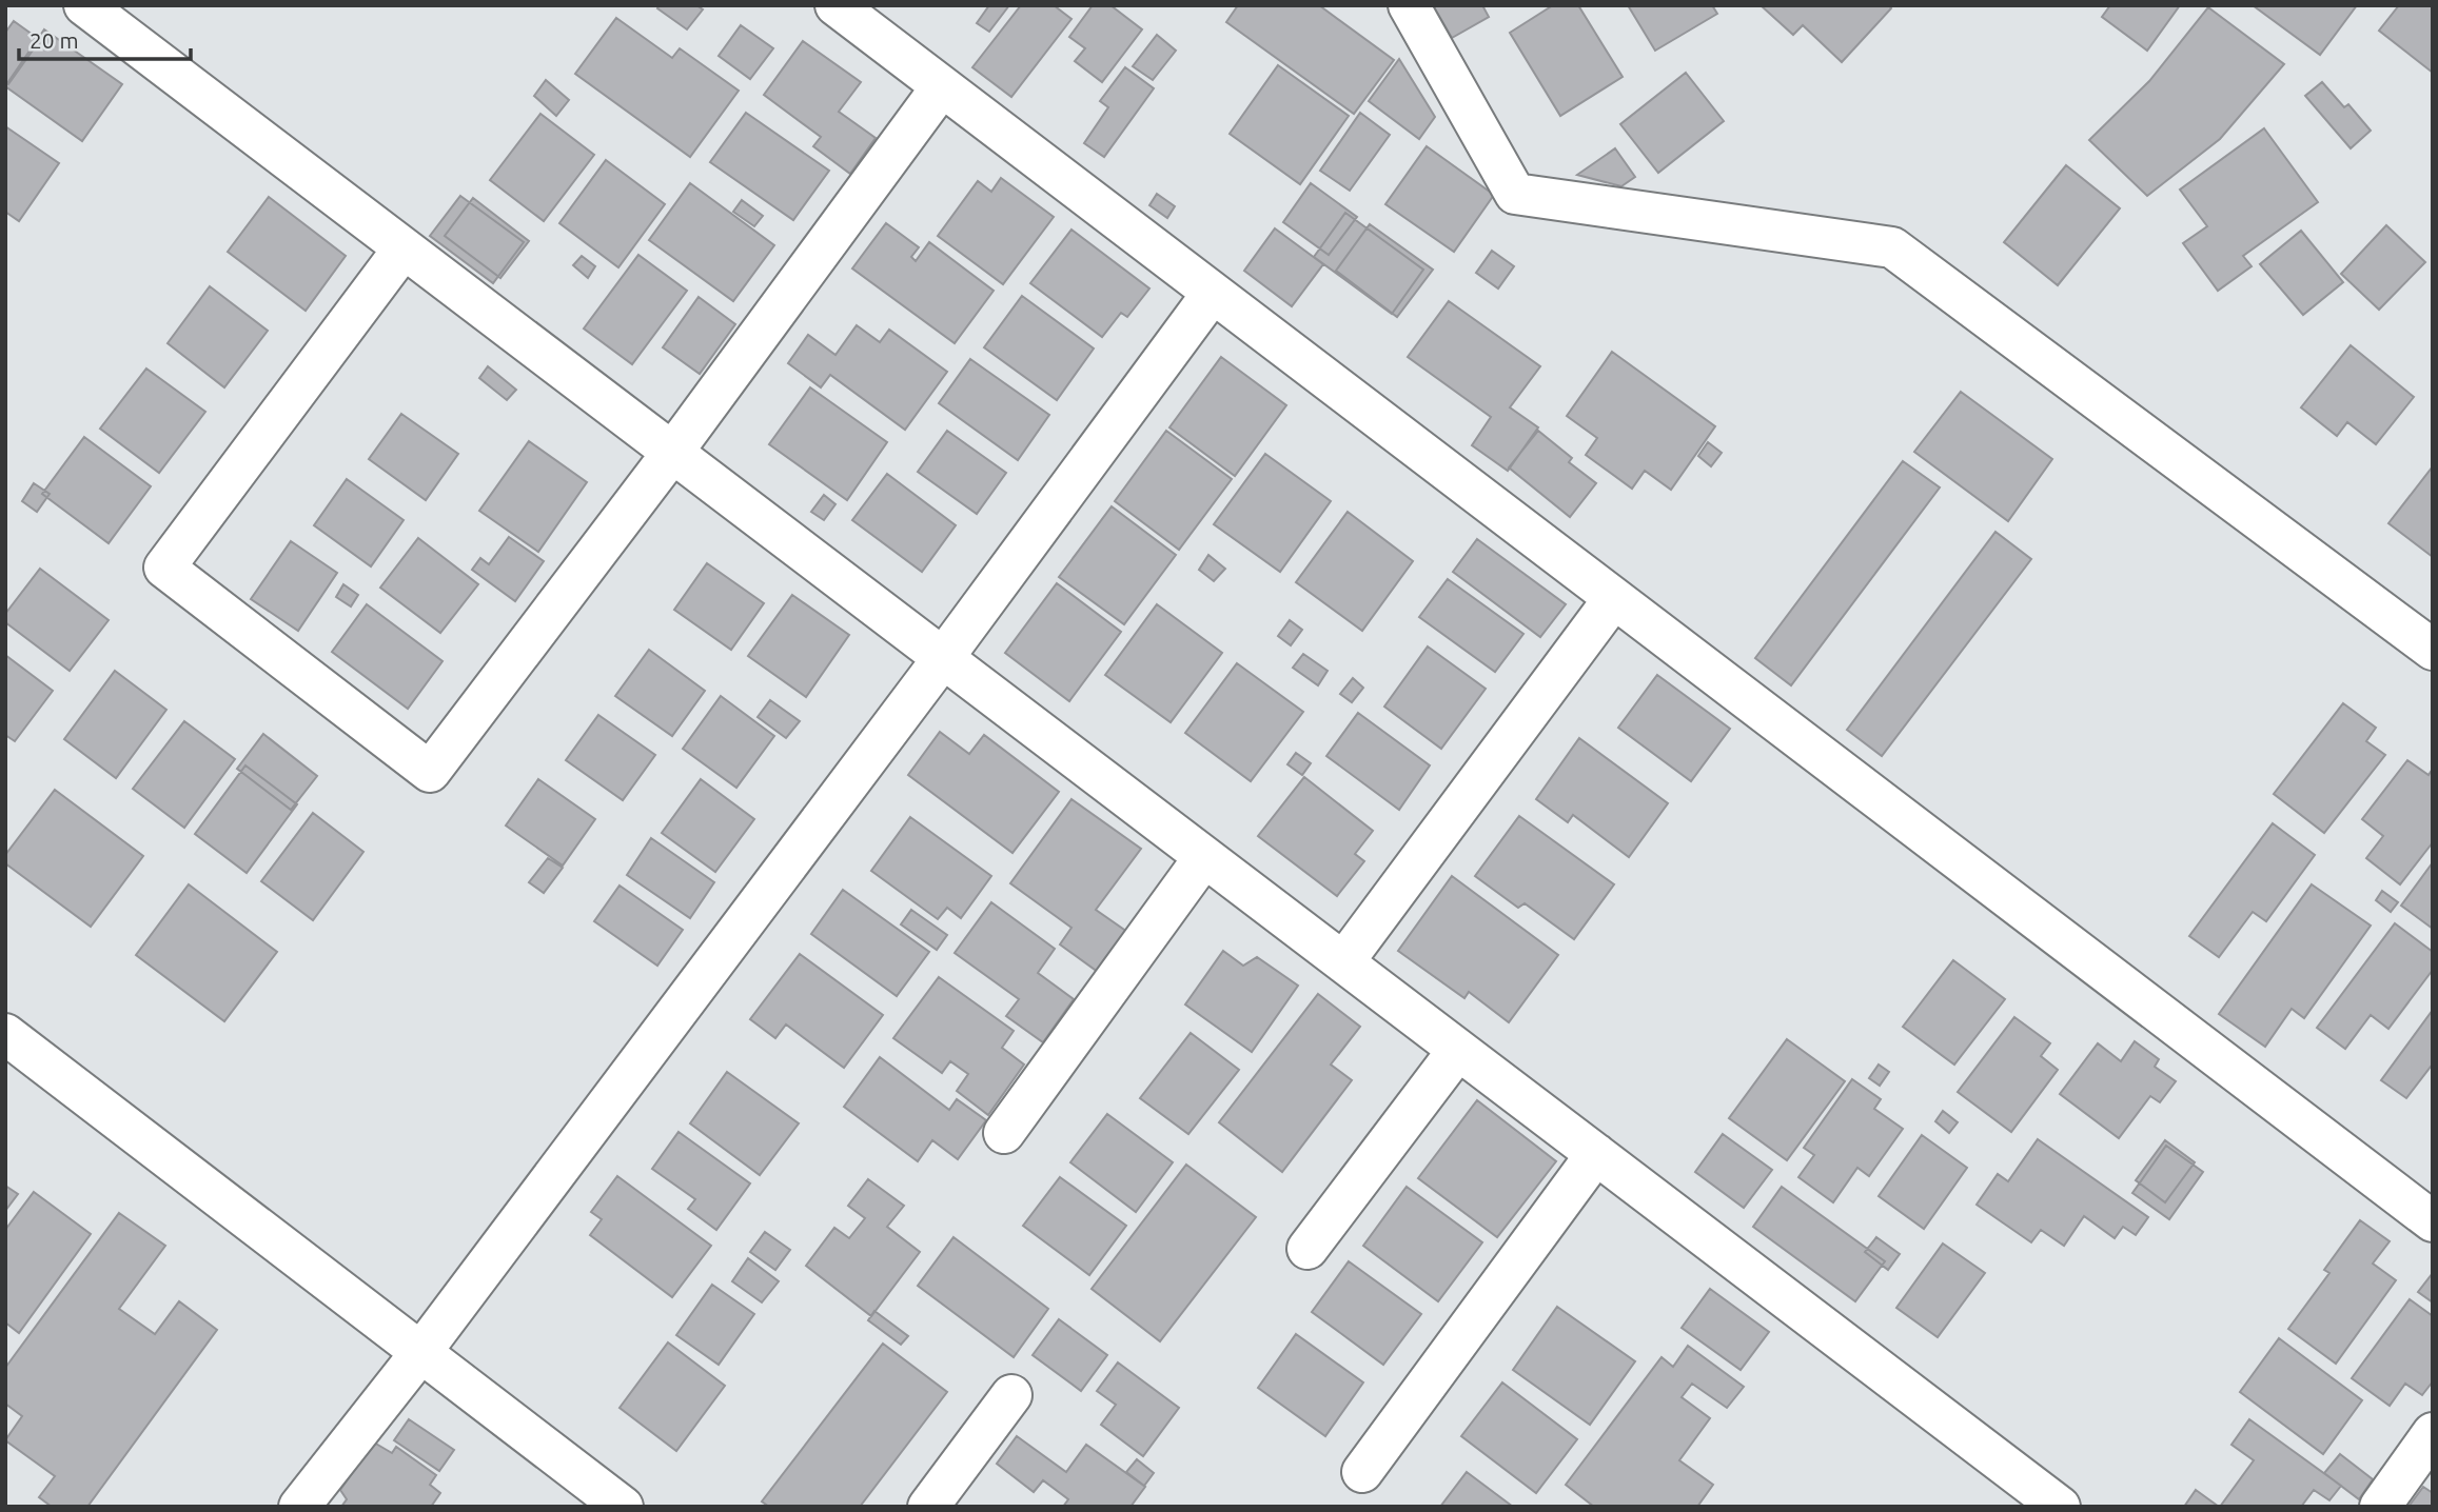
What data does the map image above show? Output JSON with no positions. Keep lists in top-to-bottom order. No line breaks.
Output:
{"scale_bar":"20 m"}
